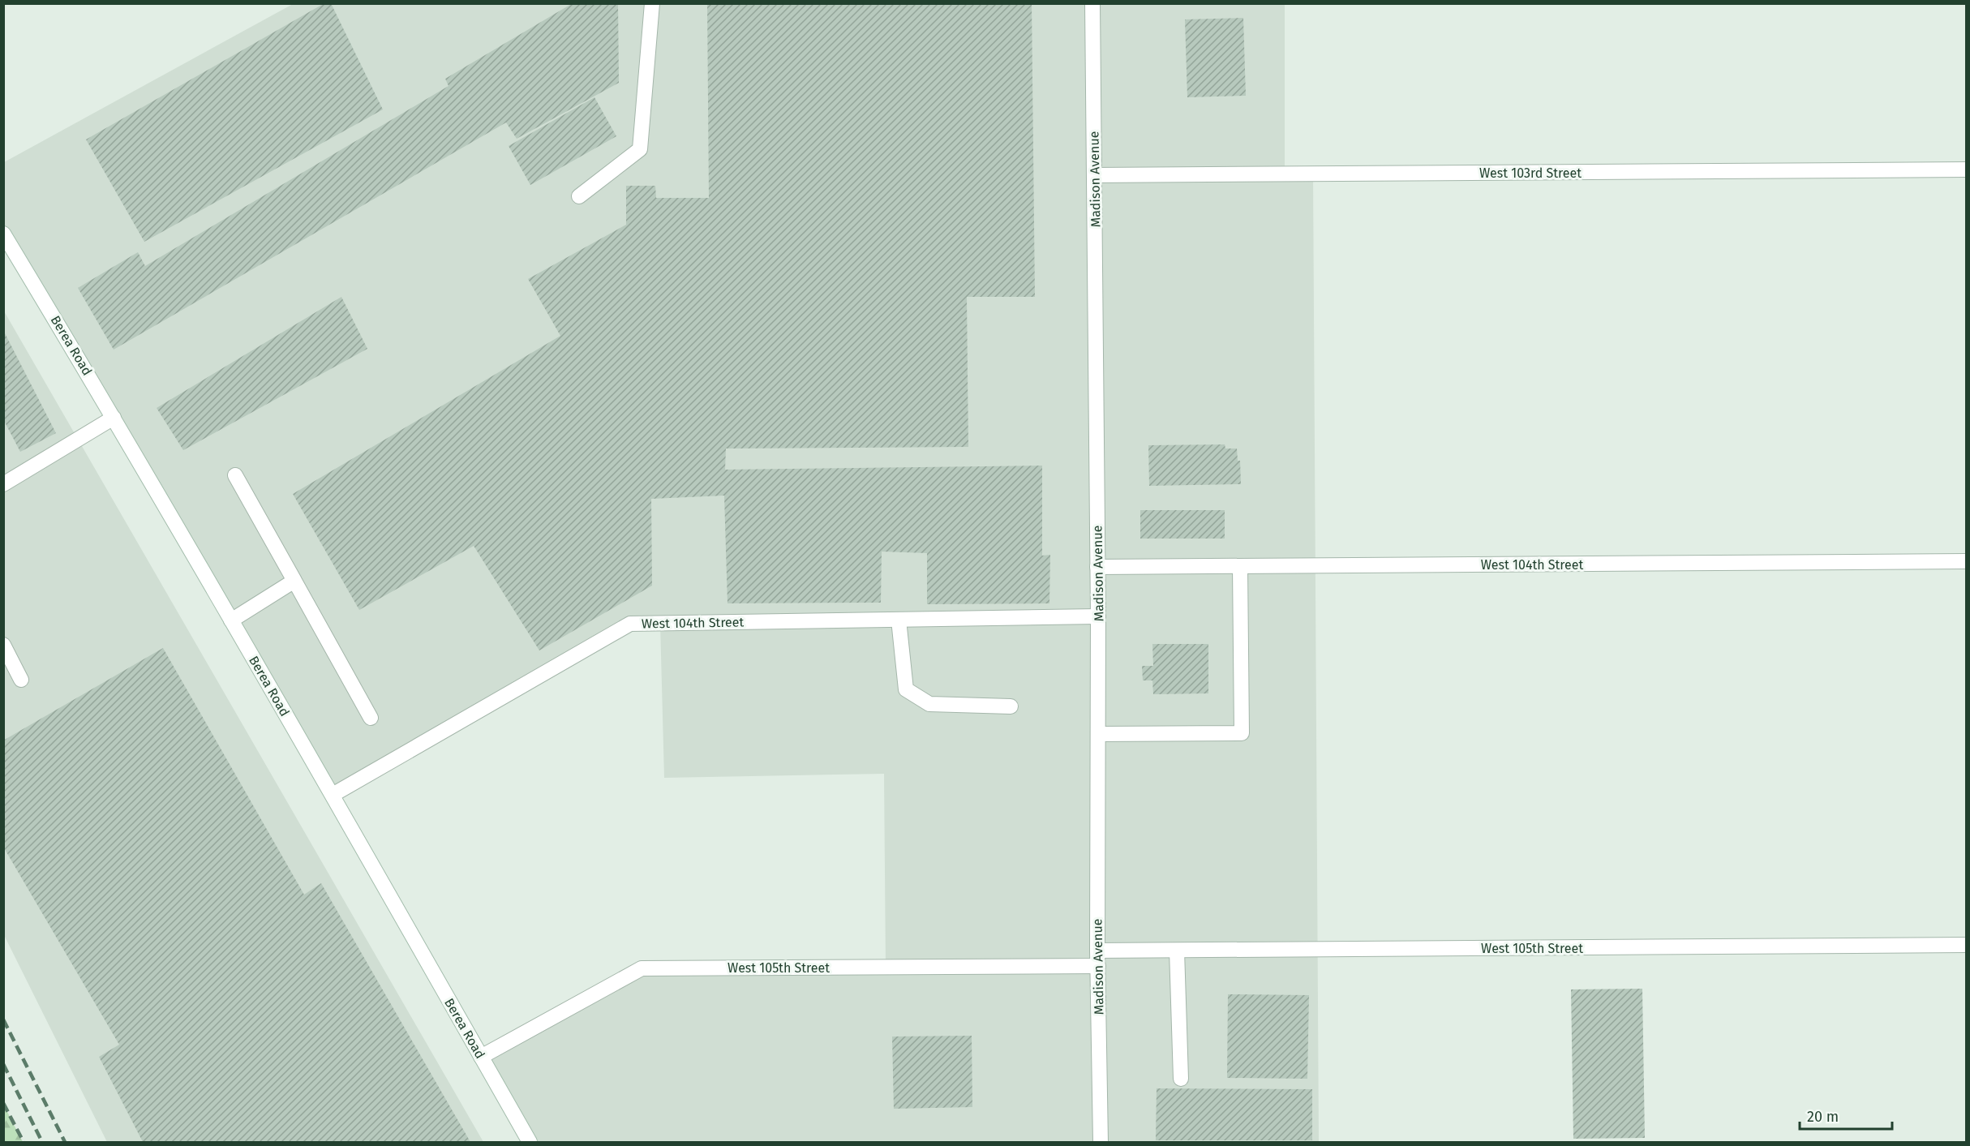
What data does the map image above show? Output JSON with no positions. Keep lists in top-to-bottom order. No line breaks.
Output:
{"streets":{"street":["West 103rd Street","Madison Avenue","Berea Road","West 104th Street","West 105th Street"]},"crossings":[["West 103rd Street","Madison Avenue"],["Madison Avenue","West 104th Street"],["Madison Avenue","West 105th Street"],["Berea Road","West 104th Street"],["Berea Road","West 105th Street"]],"scale_bar":"20 m"}
